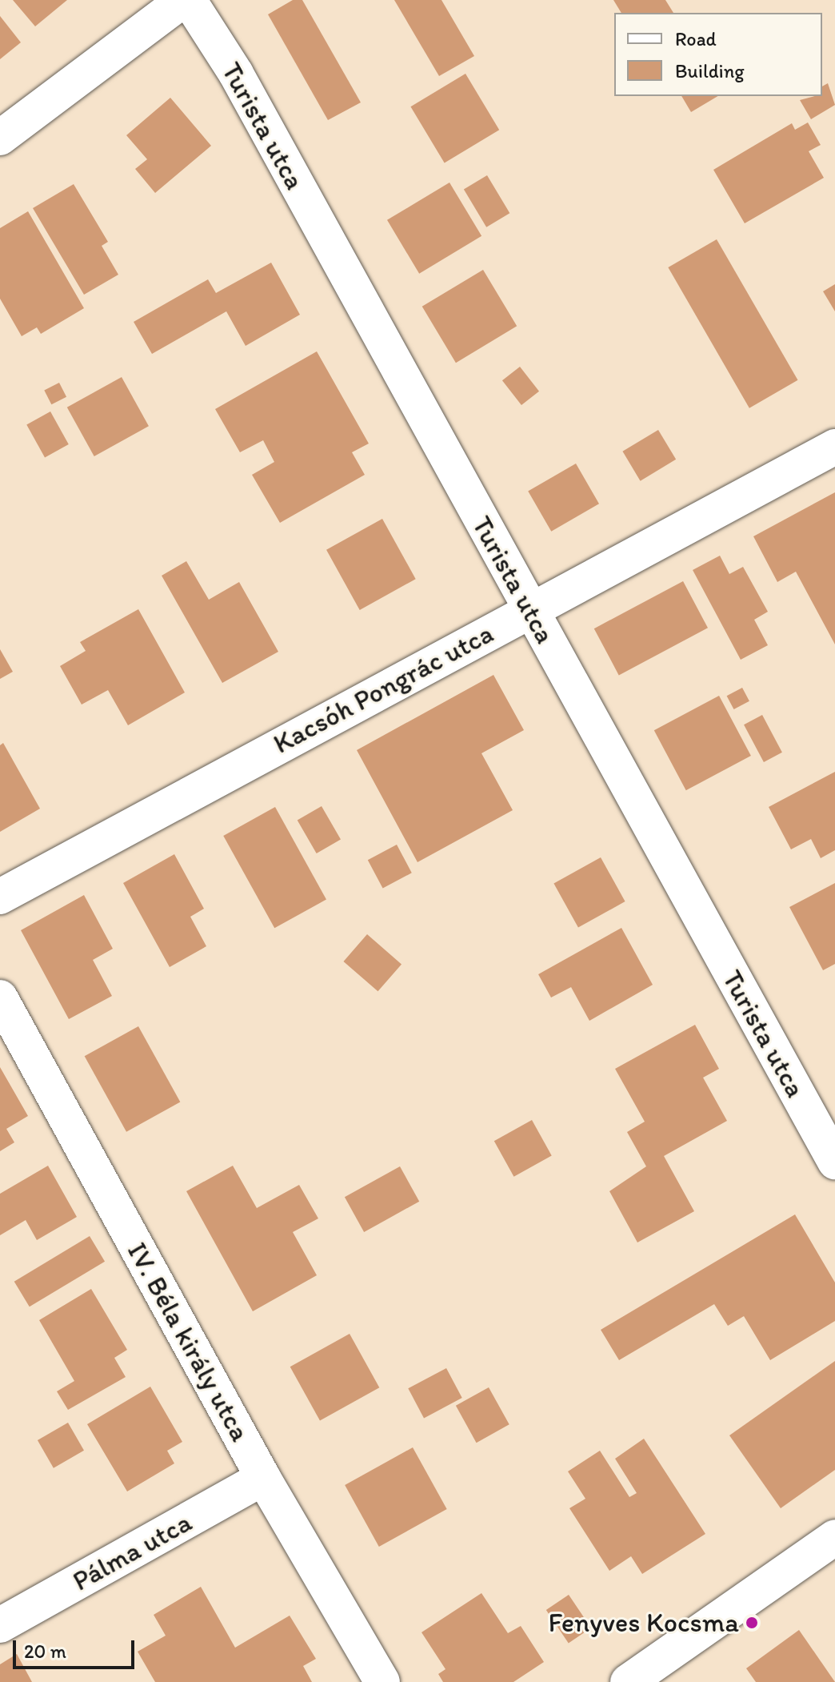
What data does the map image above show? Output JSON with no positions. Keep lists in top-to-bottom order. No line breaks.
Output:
{"streets":{"street":["Turista utca","Kacsóh Pongrác utca","IV. Béla király utca","Pálma utca"]},"crossings":[["Turista utca","Kacsóh Pongrác utca"],["IV. Béla király utca","Pálma utca"]],"places":["Fenyves Kocsma"],"legend":["Road","Building"],"scale_bar":"20 m"}
